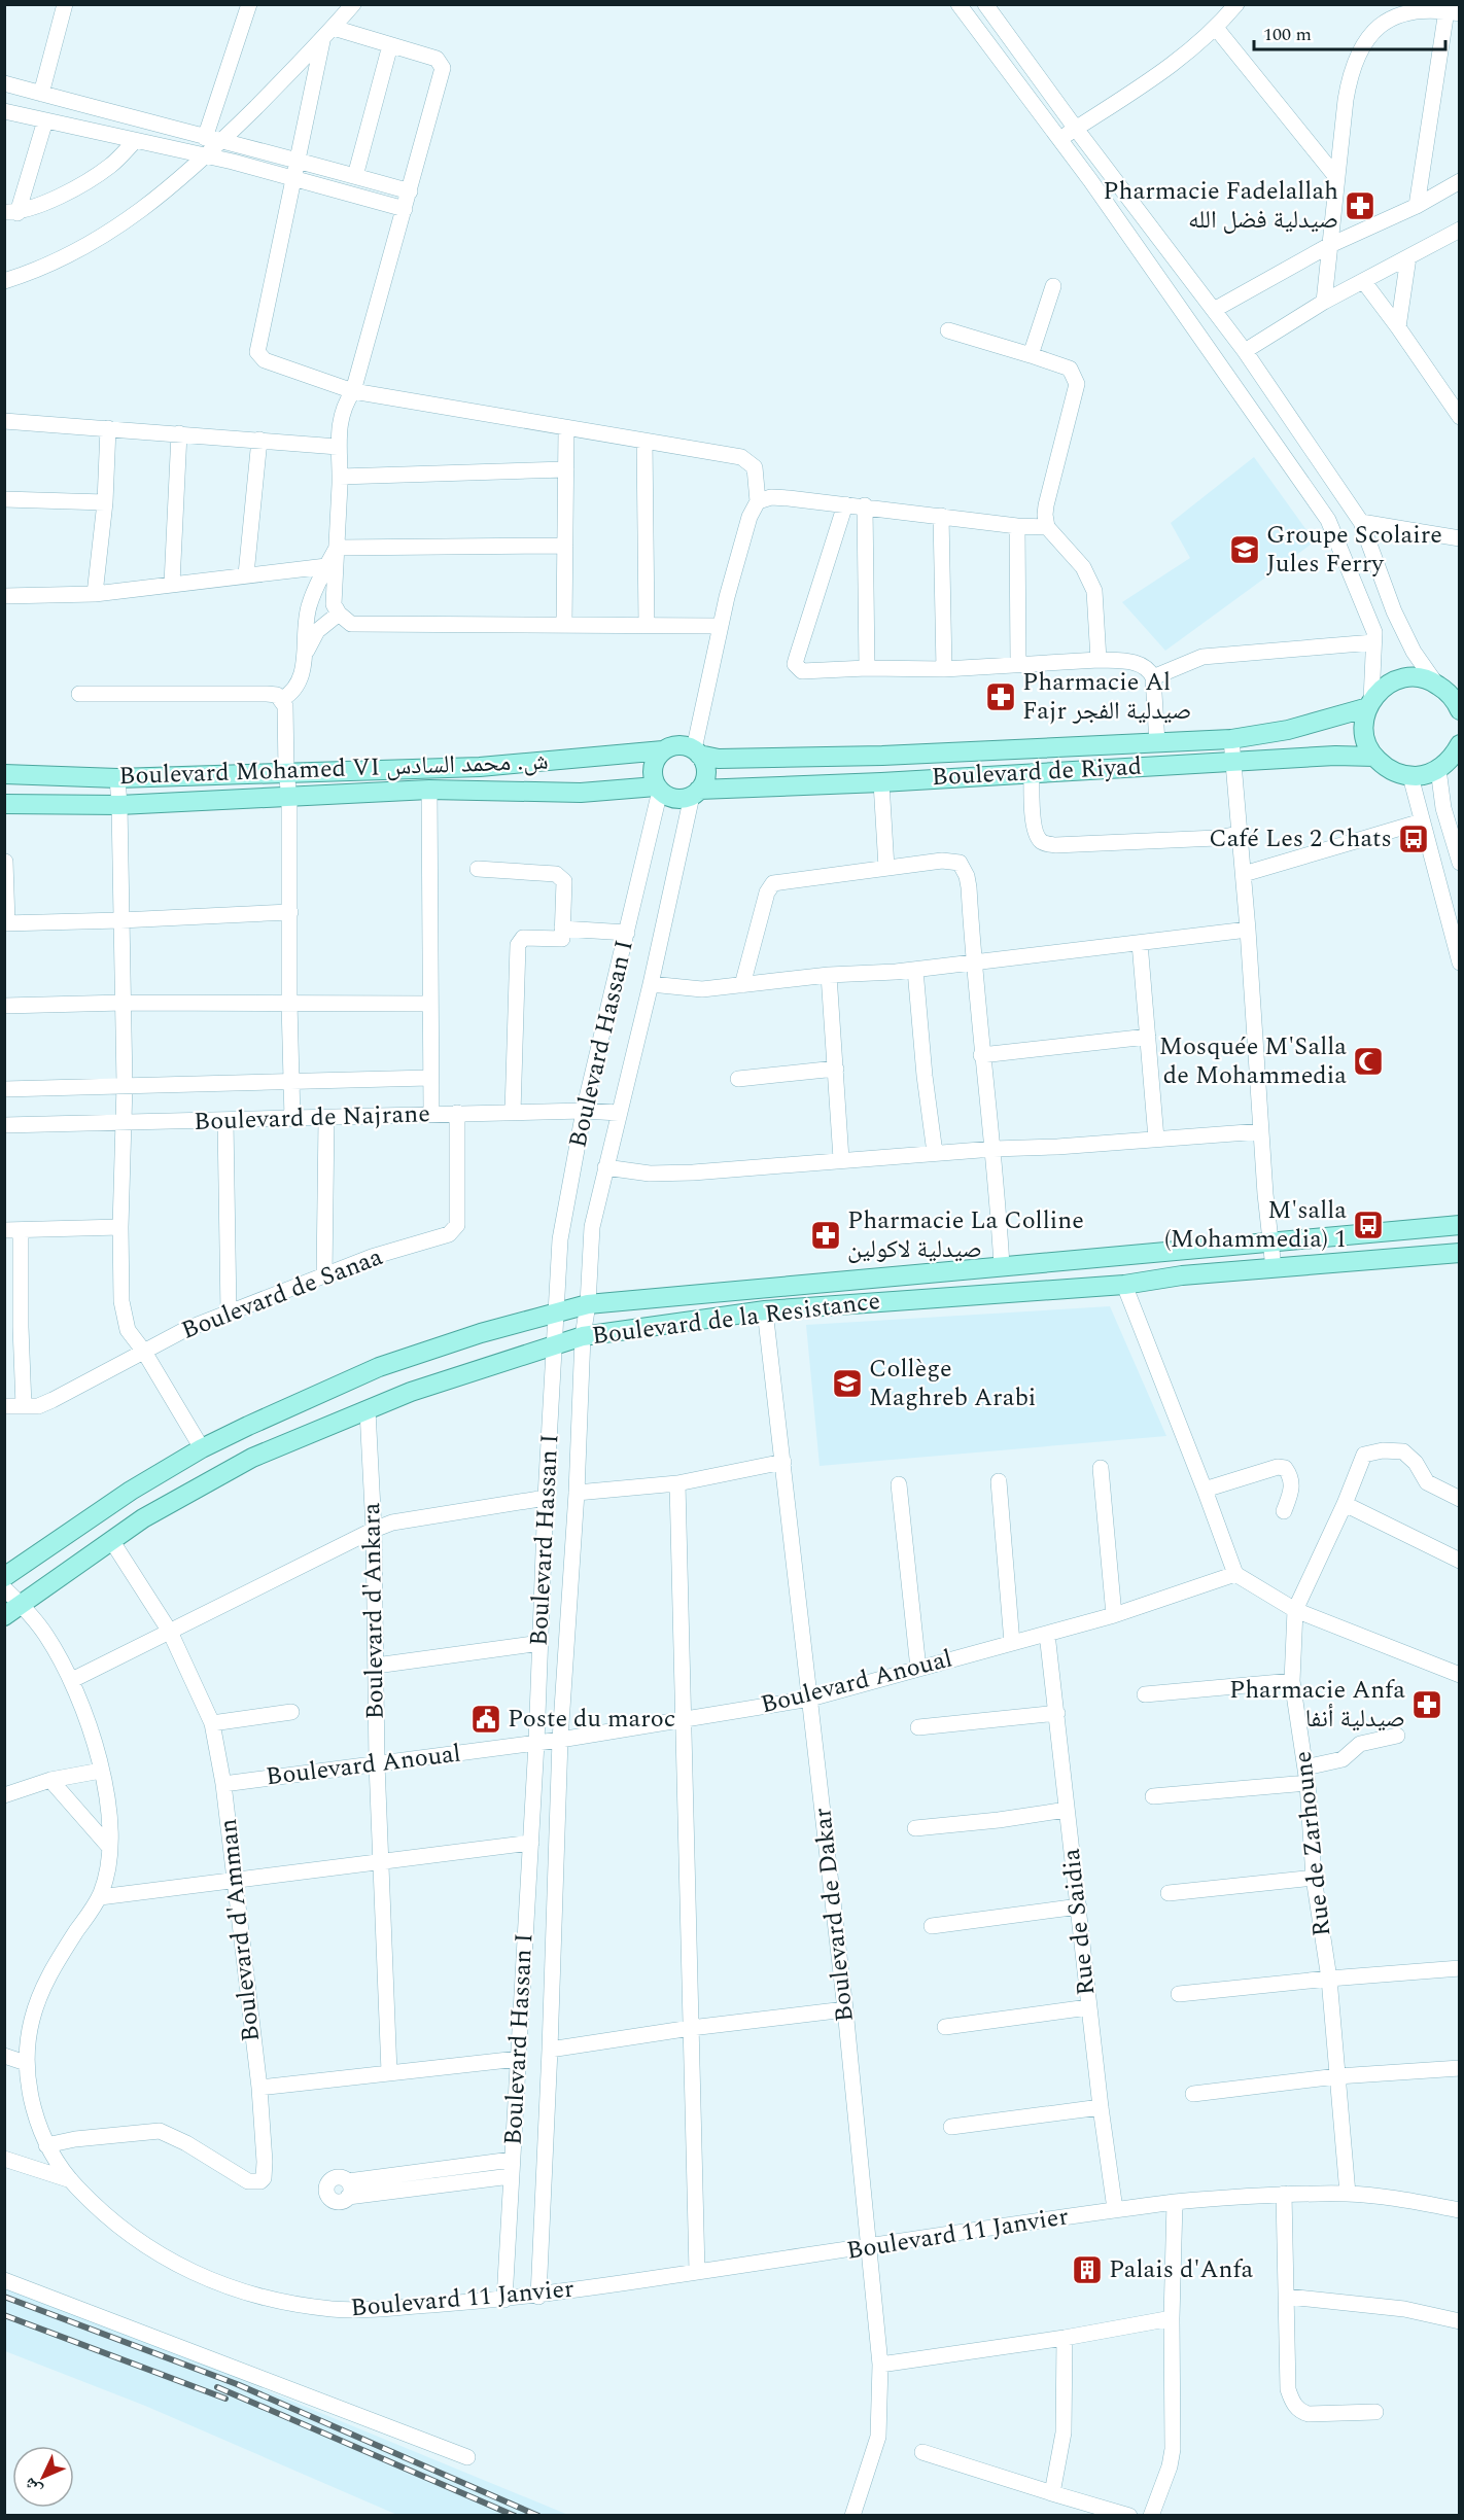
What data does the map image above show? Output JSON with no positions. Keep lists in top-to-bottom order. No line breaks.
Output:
{"streets":{"main road":["Boulevard Mohamed VI ش. محمد السادس","Boulevard de Riyad","Boulevard de la Resistance"],"street":["Boulevard Hassan I","Boulevard de Najrane","Boulevard de Sanaa","Boulevard d'Ankara","Boulevard Anoual","Rue de Zarhoune","Boulevard de Dakar","Rue de Saidia","Boulevard d'Amman","Boulevard 11 Janvier"]},"crossings":[["Boulevard Mohamed VI ش. محمد السادس","Boulevard de Riyad"],["Boulevard Mohamed VI ش. محمد السادس","Boulevard Hassan I"],["Boulevard de Riyad","Boulevard Hassan I"],["Boulevard Hassan I","Boulevard de Najrane"],["Boulevard Hassan I","Boulevard de la Resistance"],["Boulevard Hassan I","Boulevard Anoual"],["Boulevard Hassan I","Boulevard 11 Janvier"],["Boulevard de Najrane","Boulevard de Sanaa"],["Boulevard de la Resistance","Boulevard d'Ankara"],["Boulevard de la Resistance","Boulevard de Dakar"],["Boulevard de la Resistance","Boulevard d'Amman"],["Boulevard de la Resistance","Boulevard 11 Janvier"],["Boulevard d'Ankara","Boulevard Anoual"],["Boulevard Anoual","Boulevard de Dakar"],["Boulevard Anoual","Rue de Saidia"],["Boulevard Anoual","Boulevard d'Amman"],["Rue de Zarhoune","Boulevard 11 Janvier"],["Boulevard de Dakar","Boulevard 11 Janvier"],["Rue de Saidia","Boulevard 11 Janvier"],["Boulevard d'Amman","Boulevard 11 Janvier"]],"places":{"pharmacy":["Pharmacie Fadelallah صيدلية فضل الله","Pharmacie Al Fajr صيدلية الفجر","Pharmacie La Colline صيدلية لاكولين","Pharmacie Anfa صيدلية أنفا"],"school or university":["Groupe Scolaire Jules Ferry","Collège Maghreb Arabi"],"bus stop":["Café Les 2 Chats","M'salla (Mohammedia) 1"],"mosque":["Mosquée M'Salla de Mohammedia"],"public building":["Poste du maroc"],"building":["Palais d'Anfa"]},"scale_bar":"100 m","north":"bottom left"}
